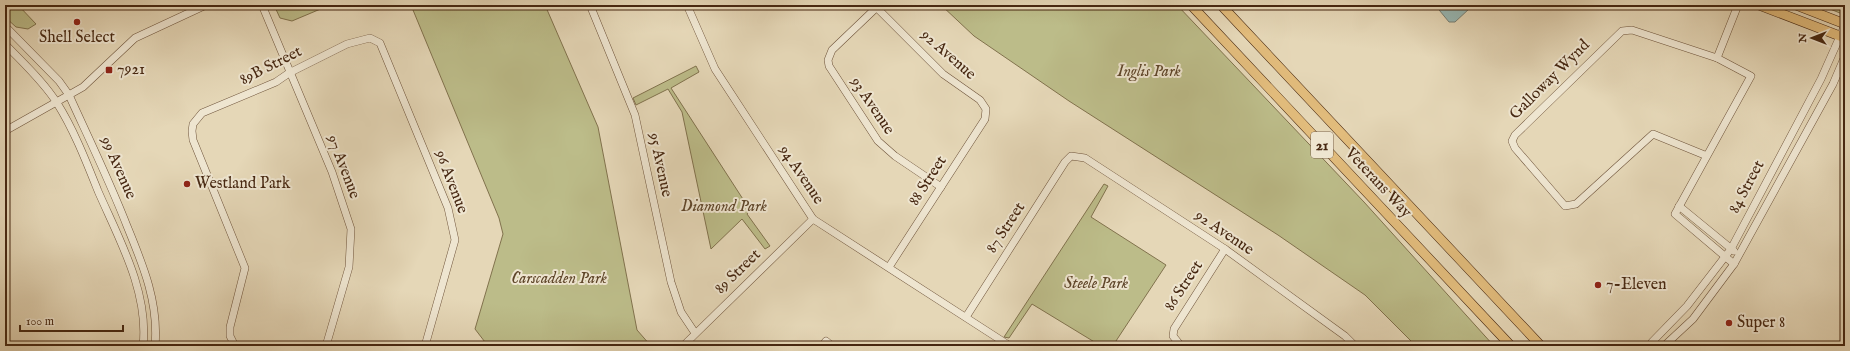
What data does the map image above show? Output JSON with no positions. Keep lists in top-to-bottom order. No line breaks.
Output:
{"streets":{"main road":["21","Veterans Way"],"street":["92 Avenue","89B Street","Galloway Wynd","93 Avenue","95 Avenue","97 Avenue","99 Avenue","94 Avenue","88 Street","96 Avenue","84 Street","87 Street","89 Street","86 Street"]},"crossings":[["92 Avenue","93 Avenue"],["92 Avenue","88 Street"],["92 Avenue","87 Street"],["92 Avenue","86 Street"],["89B Street","97 Avenue"],["89B Street","96 Avenue"],["Galloway Wynd","84 Street"],["93 Avenue","88 Street"],["95 Avenue","89 Street"],["94 Avenue","88 Street"],["94 Avenue","87 Street"],["94 Avenue","89 Street"]],"parks":["Inglis Park","Diamond Park","Carscadden Park","Steele Park"],"places":{"other":["Shell Select","Westland Park","7-Eleven","Super 8"],"transit":["7921"]},"scale_bar":"100 m","north":"left"}
